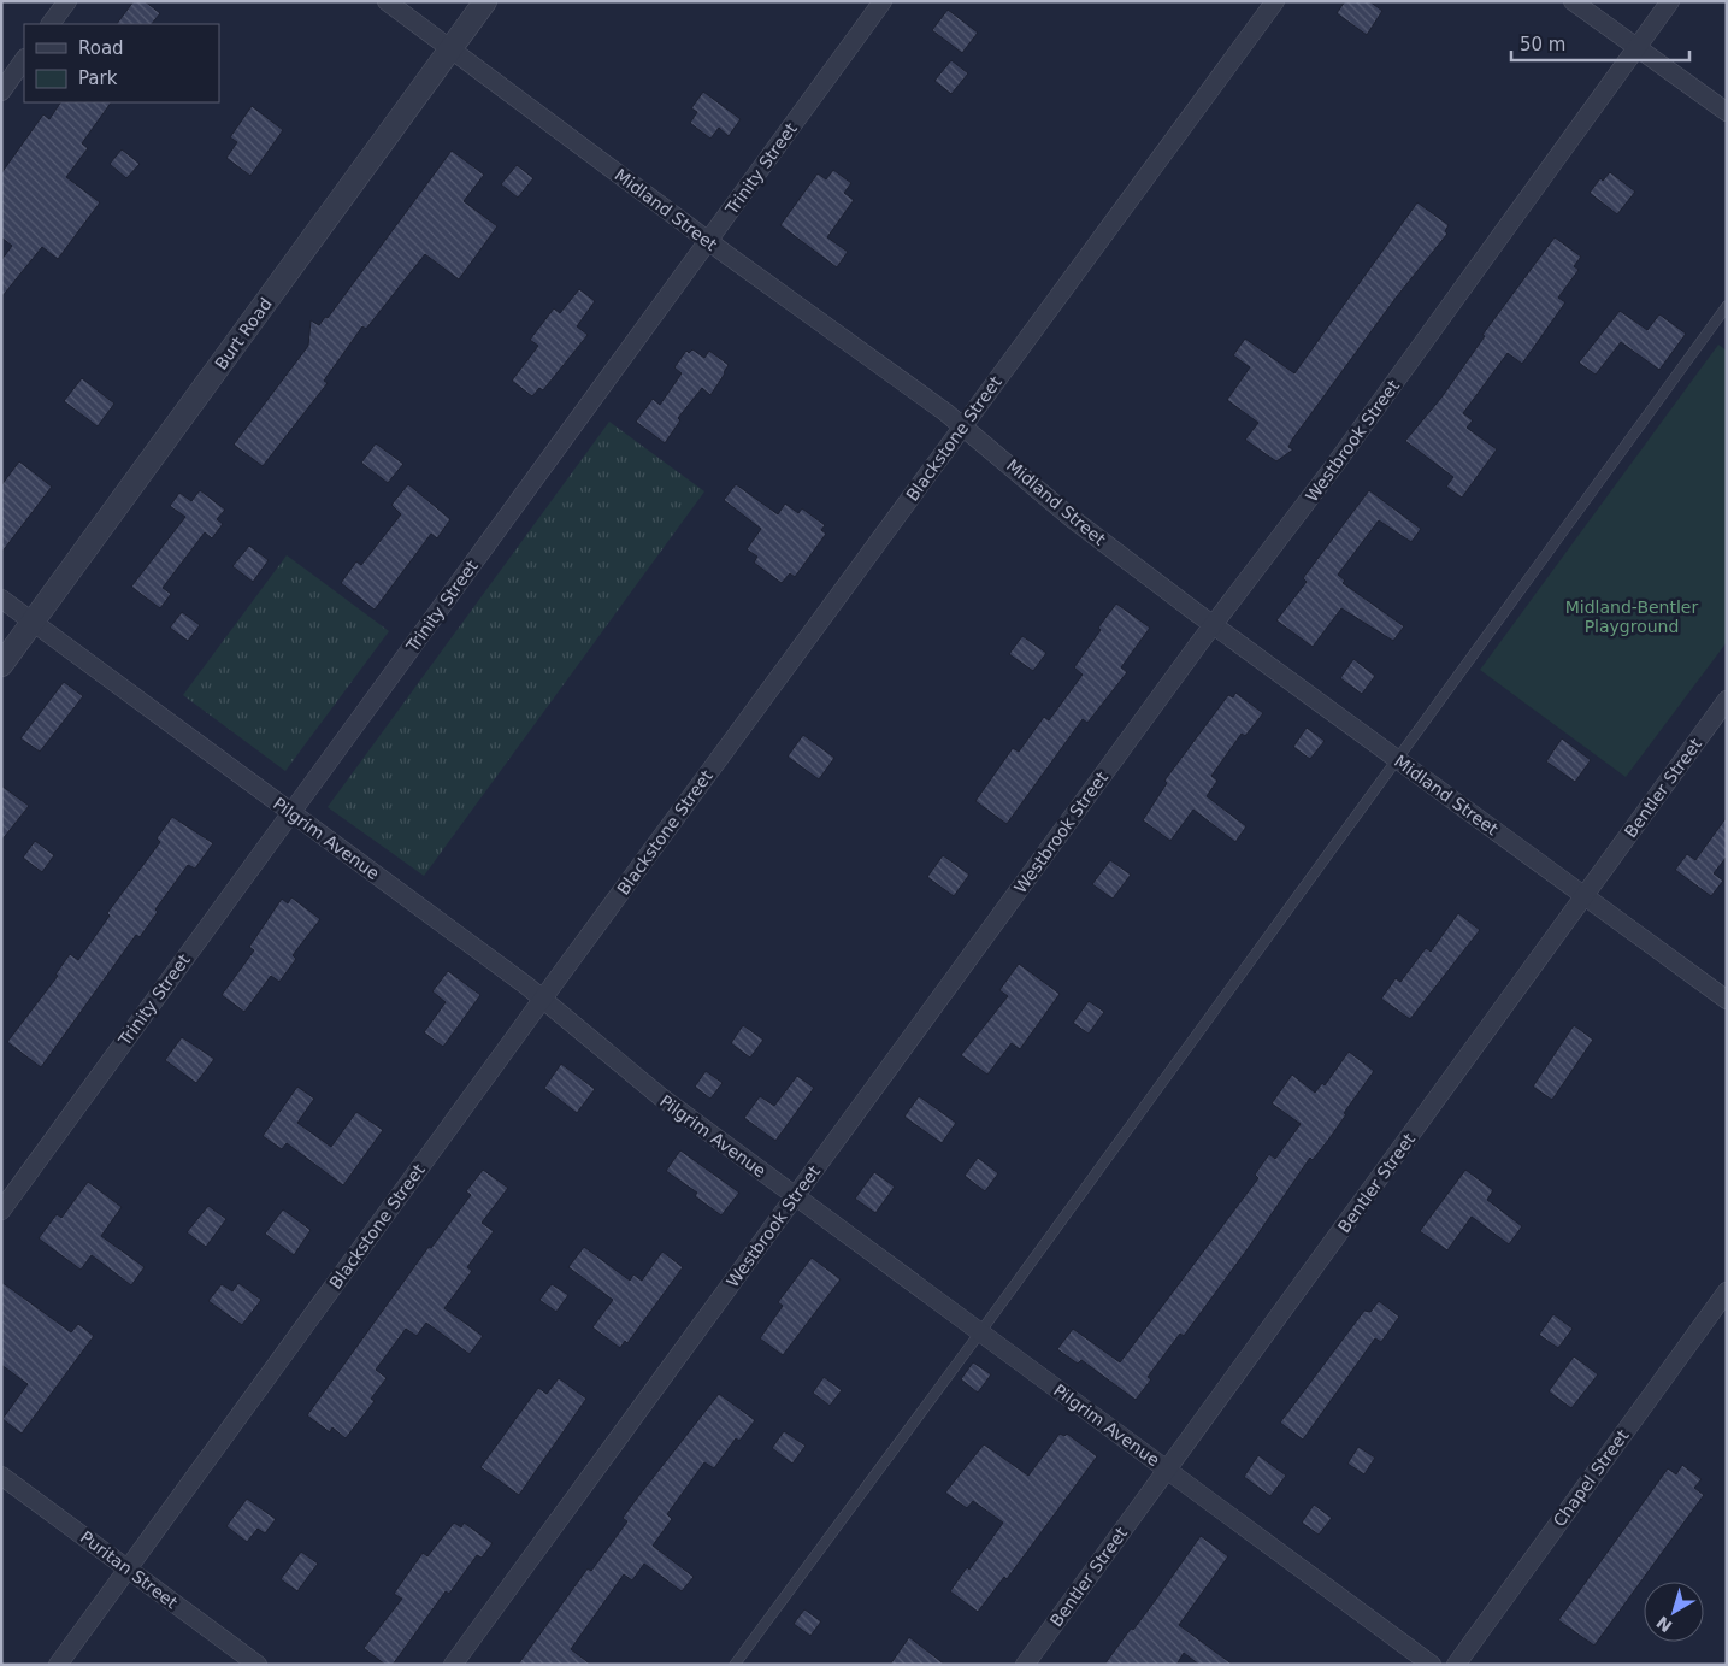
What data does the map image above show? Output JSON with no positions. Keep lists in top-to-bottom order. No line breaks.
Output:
{"streets":{"street":["Trinity Street","Midland Street","Burt Road","Blackstone Street","Westbrook Street","Bentler Street","Pilgrim Avenue","Chapel Street","Puritan Street"]},"crossings":[["Trinity Street","Midland Street"],["Trinity Street","Pilgrim Avenue"],["Midland Street","Burt Road"],["Midland Street","Blackstone Street"],["Midland Street","Westbrook Street"],["Midland Street","Bentler Street"],["Burt Road","Pilgrim Avenue"],["Blackstone Street","Pilgrim Avenue"],["Blackstone Street","Puritan Street"],["Westbrook Street","Pilgrim Avenue"],["Bentler Street","Pilgrim Avenue"]],"parks":["Midland-Bentler Playground"],"legend":["Road","Park"],"scale_bar":"50 m","north":"bottom left"}
